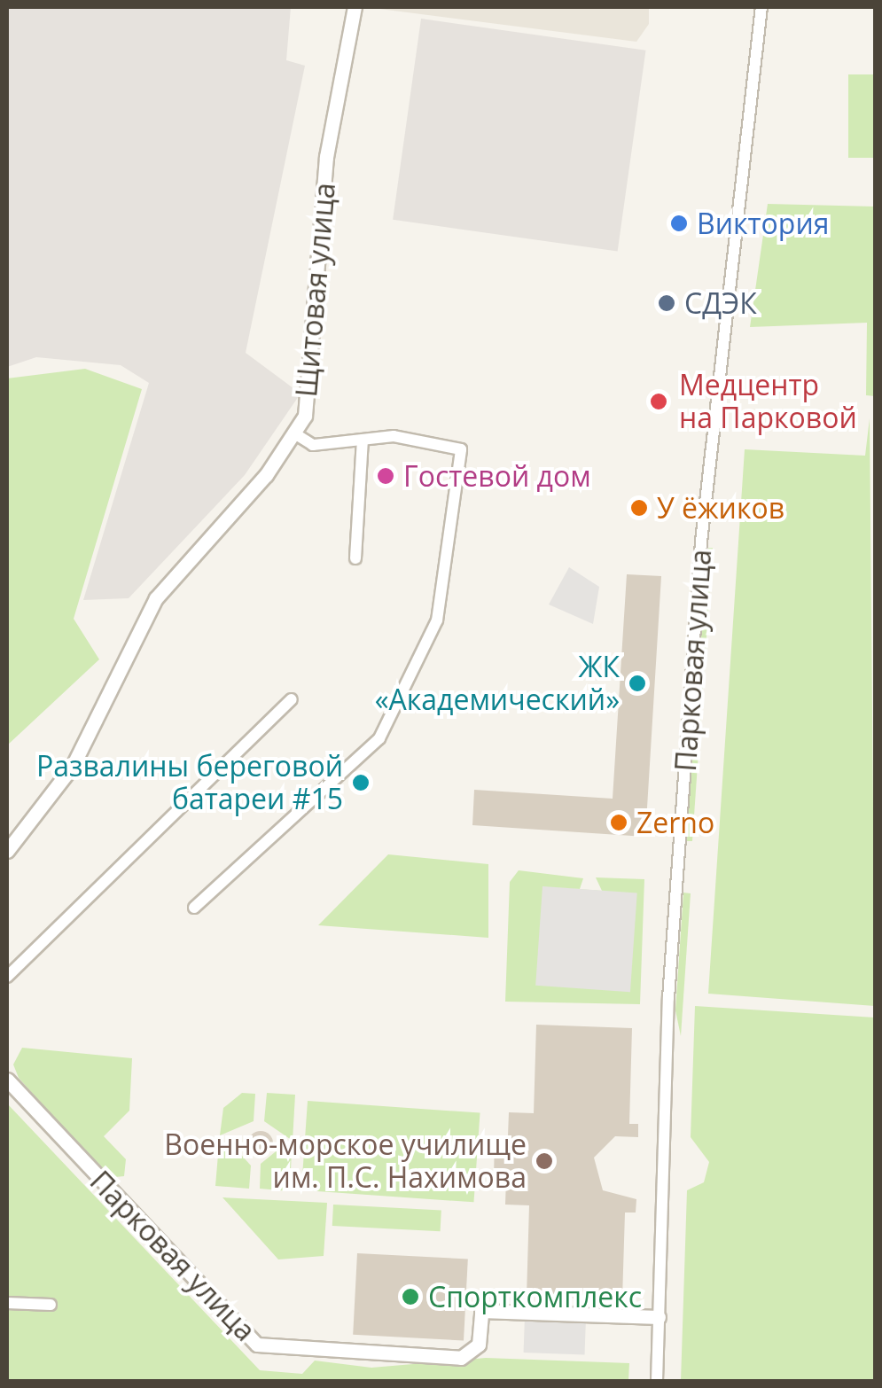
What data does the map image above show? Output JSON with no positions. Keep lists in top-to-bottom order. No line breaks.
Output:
{"streets":{"street":["Щитовая улица","Парковая улица"]},"places":["Виктория","СДЭК","Медцентр на Парковой","Гостевой дом","У ёжиков","ЖК «Академический»","Развалины береговой батареи #15","Zerno","Военно-морское училище им. П.С. Нахимова","Спорткомплекс"]}
